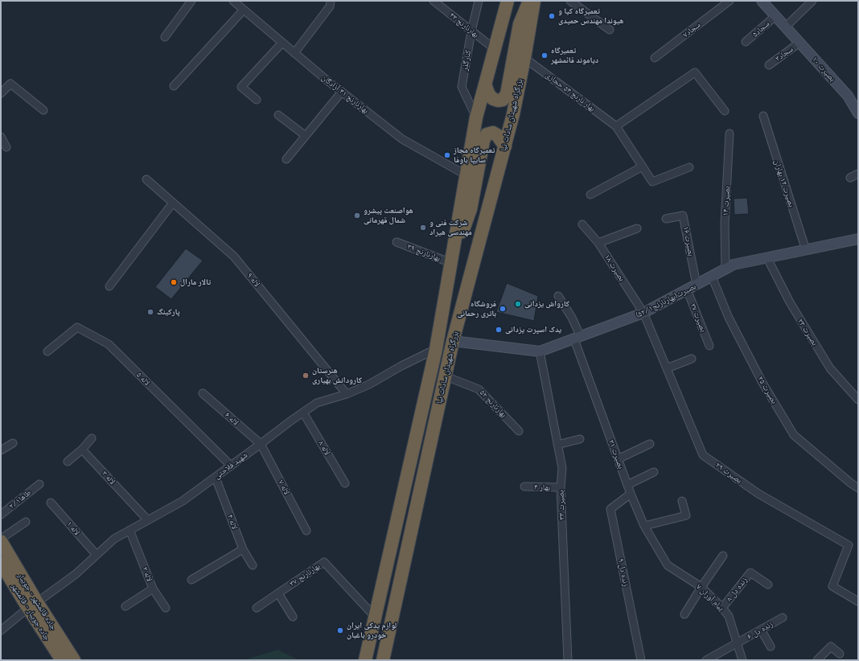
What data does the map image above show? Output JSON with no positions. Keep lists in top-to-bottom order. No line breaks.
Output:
{"streets":{"highway":["بزرگراه شهیدان سادات نیا","جاده قائمشهر - جویبار","جاده جویبار - قائمشهر"],"street":["بهارنارنج ۴۳","سجاد۵","سجاد۷","سجاد۳","کنارگذر","بصیرت ۱۰","بهار نارنج ۵۴ حجازی","بهارنارنج ۴۱ آزادگان","بصیرت ۱۲ بهاران","بصیرت ۱۴","بصیرت ۱۶","بهارنارنج ۳۹","بصیرت ۱۸","لاله ۹","بصیرت(بهارنارنج۵۲/۱)","بصیرت ۲۷","بصیرت ۲۳","لاله ۵","بصیرت ۲۵","بهارنارنج ۵۲","لاله ۶","لاله ۸","بصیرت ۳۱","شهید فلاحتی","بصیرت ۲۹","لاله ۳","لاله ۷","بهار ۴","طاها۲/۱","بصیرت ۳۳","لاله ۴","لاله ۱","زنده دل ۹","لاله ۲","بهارنارنج ۳۷","زنده دل ۸","پیام آوران ۷","زنده دل ۶"]},"crossings":[["بهارنارنج ۴۳","کنارگذر"],["بهارنارنج ۴۳","بزرگراه شهیدان سادات نیا"],["سجاد۵","بصیرت ۱۰"],["سجاد۳","بصیرت ۱۰"],["کنارگذر","بزرگراه شهیدان سادات نیا"],["بهار نارنج ۵۴ حجازی","بزرگراه شهیدان سادات نیا"],["بهارنارنج ۴۱ آزادگان","بزرگراه شهیدان سادات نیا"],["بزرگراه شهیدان سادات نیا","بهارنارنج ۳۹"],["بزرگراه شهیدان سادات نیا","بصیرت(بهارنارنج۵۲/۱)"],["بزرگراه شهیدان سادات نیا","بهارنارنج ۵۲"],["بزرگراه شهیدان سادات نیا","شهید فلاحتی"],["بزرگراه شهیدان سادات نیا","بهارنارنج ۳۷"],["بصیرت ۱۲ بهاران","بصیرت(بهارنارنج۵۲/۱)"],["بصیرت ۱۴","بصیرت(بهارنارنج۵۲/۱)"],["بصیرت ۱۶","بصیرت(بهارنارنج۵۲/۱)"],["بصیرت ۱۸","بصیرت(بهارنارنج۵۲/۱)"],["بصیرت ۱۸","بصیرت ۲۹"],["لاله ۹","شهید فلاحتی"],["بصیرت(بهارنارنج۵۲/۱)","بصیرت ۲۷"],["بصیرت(بهارنارنج۵۲/۱)","بصیرت ۲۳"],["بصیرت(بهارنارنج۵۲/۱)","بصیرت ۲۵"],["بصیرت(بهارنارنج۵۲/۱)","بصیرت ۳۱"],["بصیرت(بهارنارنج۵۲/۱)","بصیرت ۲۹"],["بصیرت(بهارنارنج۵۲/۱)","بصیرت ۳۳"],["لاله ۵","شهید فلاحتی"],["لاله ۶","شهید فلاحتی"],["لاله ۶","لاله ۷"],["لاله ۸","شهید فلاحتی"],["بصیرت ۳۱","زنده دل ۹"],["بصیرت ۳۱","پیام آوران ۷"],["شهید فلاحتی","لاله ۳"],["شهید فلاحتی","لاله ۷"],["شهید فلاحتی","لاله ۴"],["شهید فلاحتی","لاله ۱"],["شهید فلاحتی","لاله ۲"],["شهید فلاحتی","جاده قائمشهر - جویبار"],["شهید فلاحتی","جاده جویبار - قائمشهر"],["بهار ۴","بصیرت ۳۳"],["زنده دل ۸","پیام آوران ۷"],["پیام آوران ۷","زنده دل ۶"],["جاده قائمشهر - جویبار","جاده جویبار - قائمشهر"]],"places":["تعمیرگاه کیا و هیوندا مهندس حمیدی","تعمیرگاه دیاموند قائمشهر","تعمیرگاه مجاز سایپا باوفا","هواصنعت پیشرو شمال قهرمانی","شرکت فنی و مهندسی هیراد","تالار مارال","کارواش یزدانی","فروشگاه باتری رحمانی","پارکینگ","یدک اسپرت یزدانی","هنرستان کارودانش بهیاری","لوازم یدکی ایران خودرو باغبان"]}
